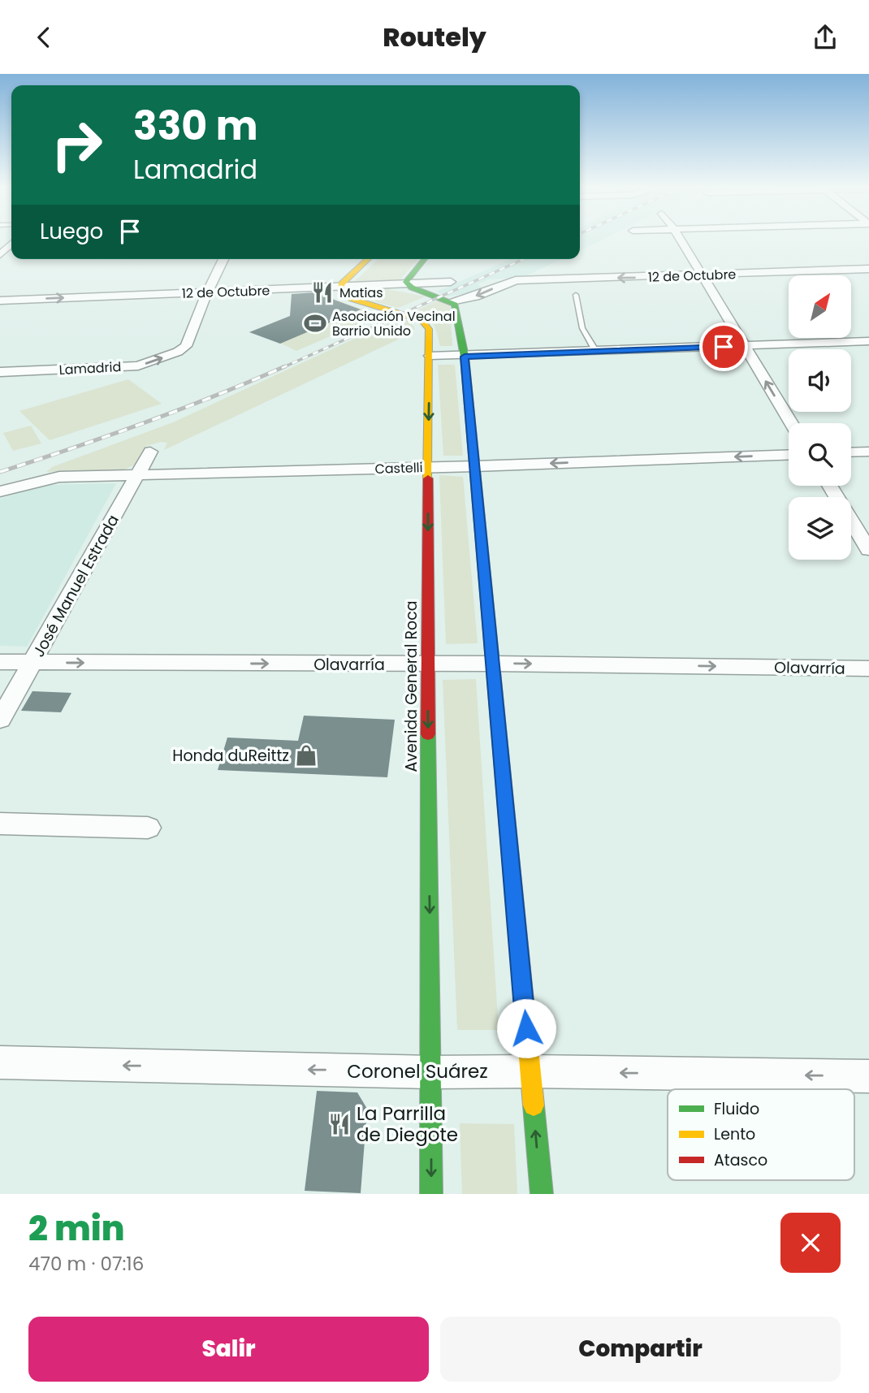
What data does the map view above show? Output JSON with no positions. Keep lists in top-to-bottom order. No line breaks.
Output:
{"streets":{"main road":["Avenida General Roca"],"street":["12 de Octubre","Lamadrid","Castelli","José Manuel Estrada","Olavarría","Coronel Suárez"]},"crossings":[["12 de Octubre","Lamadrid"],["12 de Octubre","Avenida General Roca"],["Castelli","José Manuel Estrada"],["Castelli","Avenida General Roca"],["José Manuel Estrada","Olavarría"],["Olavarría","Avenida General Roca"],["Avenida General Roca","Coronel Suárez"]],"one_way":["Lamadrid","Olavarría","Coronel Suárez"],"places":{"restaurant":["Matias","La Parrilla de Diegote"],"sports":["Asociación Vecinal Barrio Unido"],"shop":["Honda duReittz"]},"legend":["Fluido","Lento","Atasco"],"north":"top right","page":{"header":"Routely","turn":["330 m","Lamadrid"],"then":"Luego","heading":["2 min","470 m · 07:16"],"buttons":["Salir","Compartir"]}}
